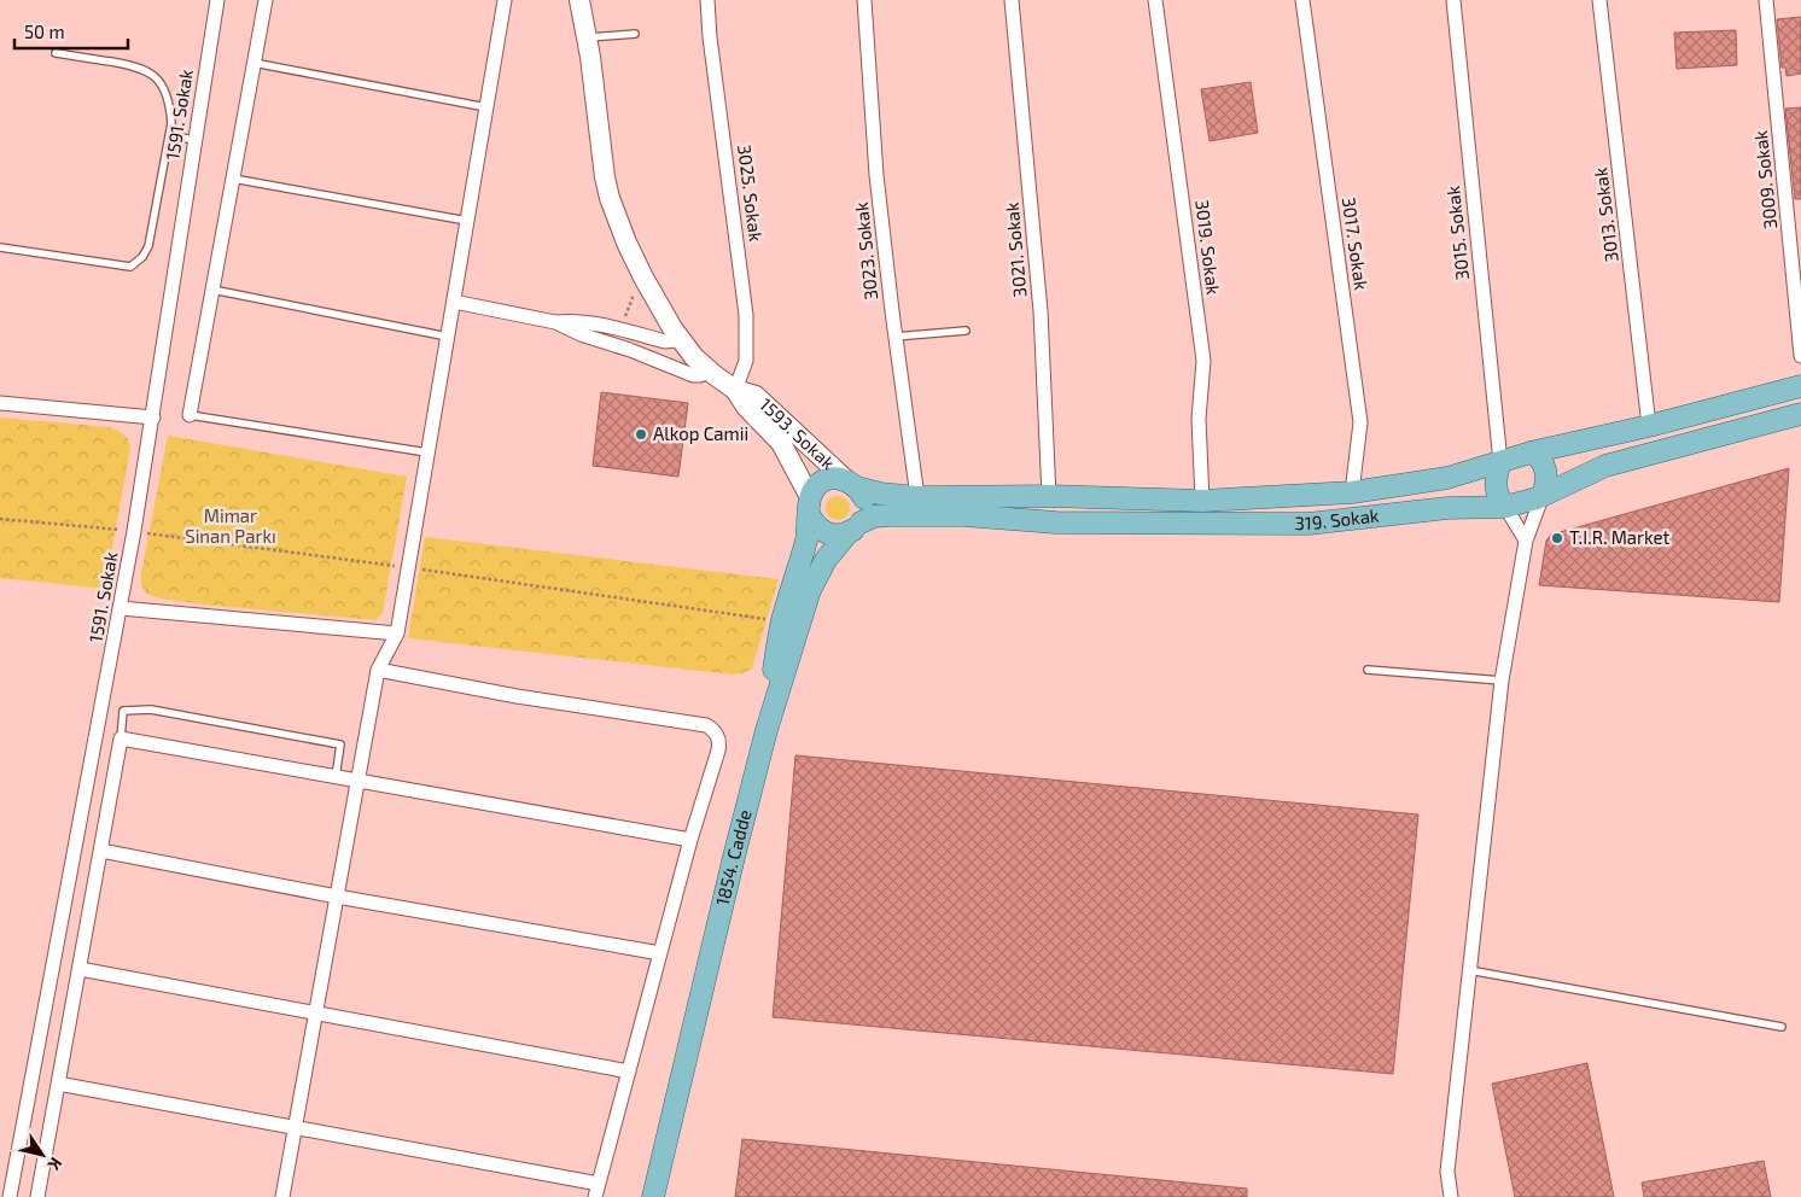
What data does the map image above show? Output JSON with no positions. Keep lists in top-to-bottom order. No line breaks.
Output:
{"streets":{"main road":["1593. Sokak","319. Sokak","1854. Cadde"],"street":["1591. Sokak","3009. Sokak","3025. Sokak","3013. Sokak","3015. Sokak","3017. Sokak","3019. Sokak","3021. Sokak","3023. Sokak"]},"crossings":[["3025. Sokak","1593. Sokak"],["3013. Sokak","319. Sokak"],["3015. Sokak","319. Sokak"],["3017. Sokak","319. Sokak"],["3019. Sokak","319. Sokak"],["3021. Sokak","319. Sokak"],["3023. Sokak","319. Sokak"],["1593. Sokak","319. Sokak"],["1593. Sokak","1854. Cadde"],["319. Sokak","1854. Cadde"]],"parks":["Mimar Sinan Parkı"],"places":["Alkop Camii","T.I.R. Market"],"scale_bar":"50 m","north":"bottom right"}
